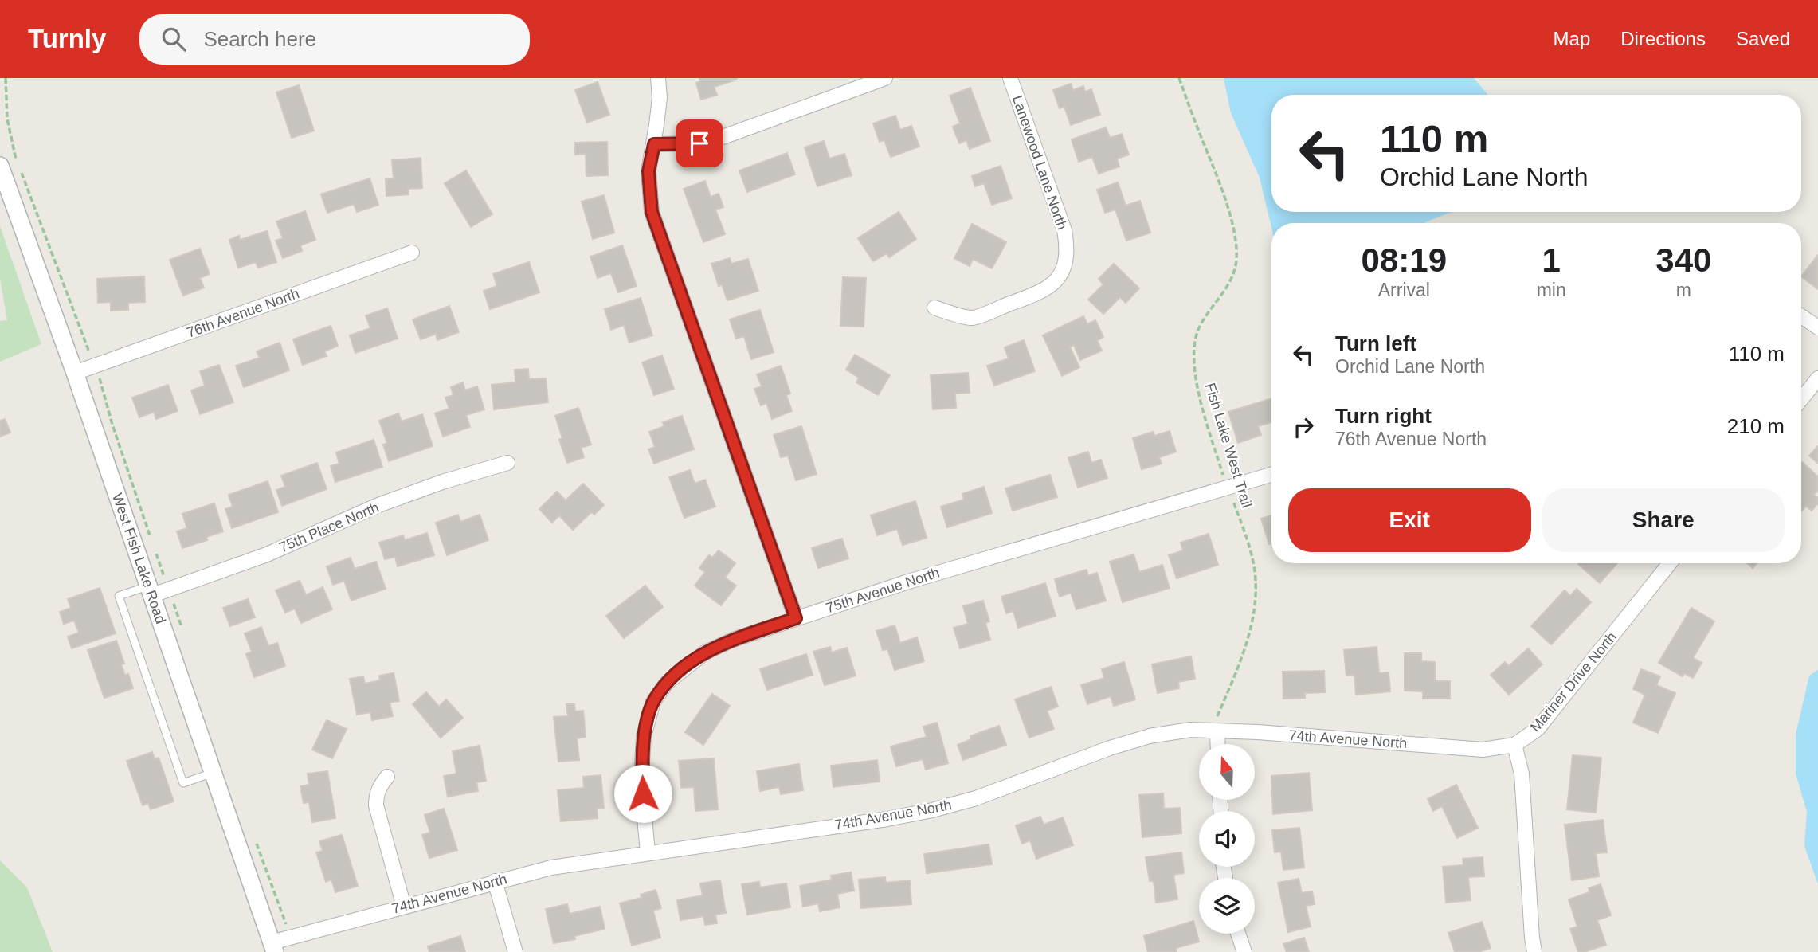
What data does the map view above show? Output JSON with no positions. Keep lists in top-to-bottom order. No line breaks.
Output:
{"streets":{"street":["Lanewood Lane North","76th Avenue North","75th Place North","West Fish Lake Road","75th Avenue North","Mariner Drive North","74th Avenue North"],"path":["Fish Lake West Trail"]},"crossings":[["76th Avenue North","West Fish Lake Road"],["Fish Lake West Trail","75th Avenue North"],["Fish Lake West Trail","74th Avenue North"],["75th Place North","West Fish Lake Road"],["West Fish Lake Road","74th Avenue North"],["75th Avenue North","74th Avenue North"],["Mariner Drive North","74th Avenue North"]],"north":"top","page":{"header":"Turnly","search":"Search here","nav":["Map","Directions","Saved"],"turn":["110 m","Orchid Lane North"],"eta":["08:19","Arrival","1","min","340","m"],"list":[{"name":"Turn left","note":"Orchid Lane North","value":"110 m"},{"name":"Turn right","note":"76th Avenue North","value":"210 m"}],"buttons":["Exit","Share"]}}
